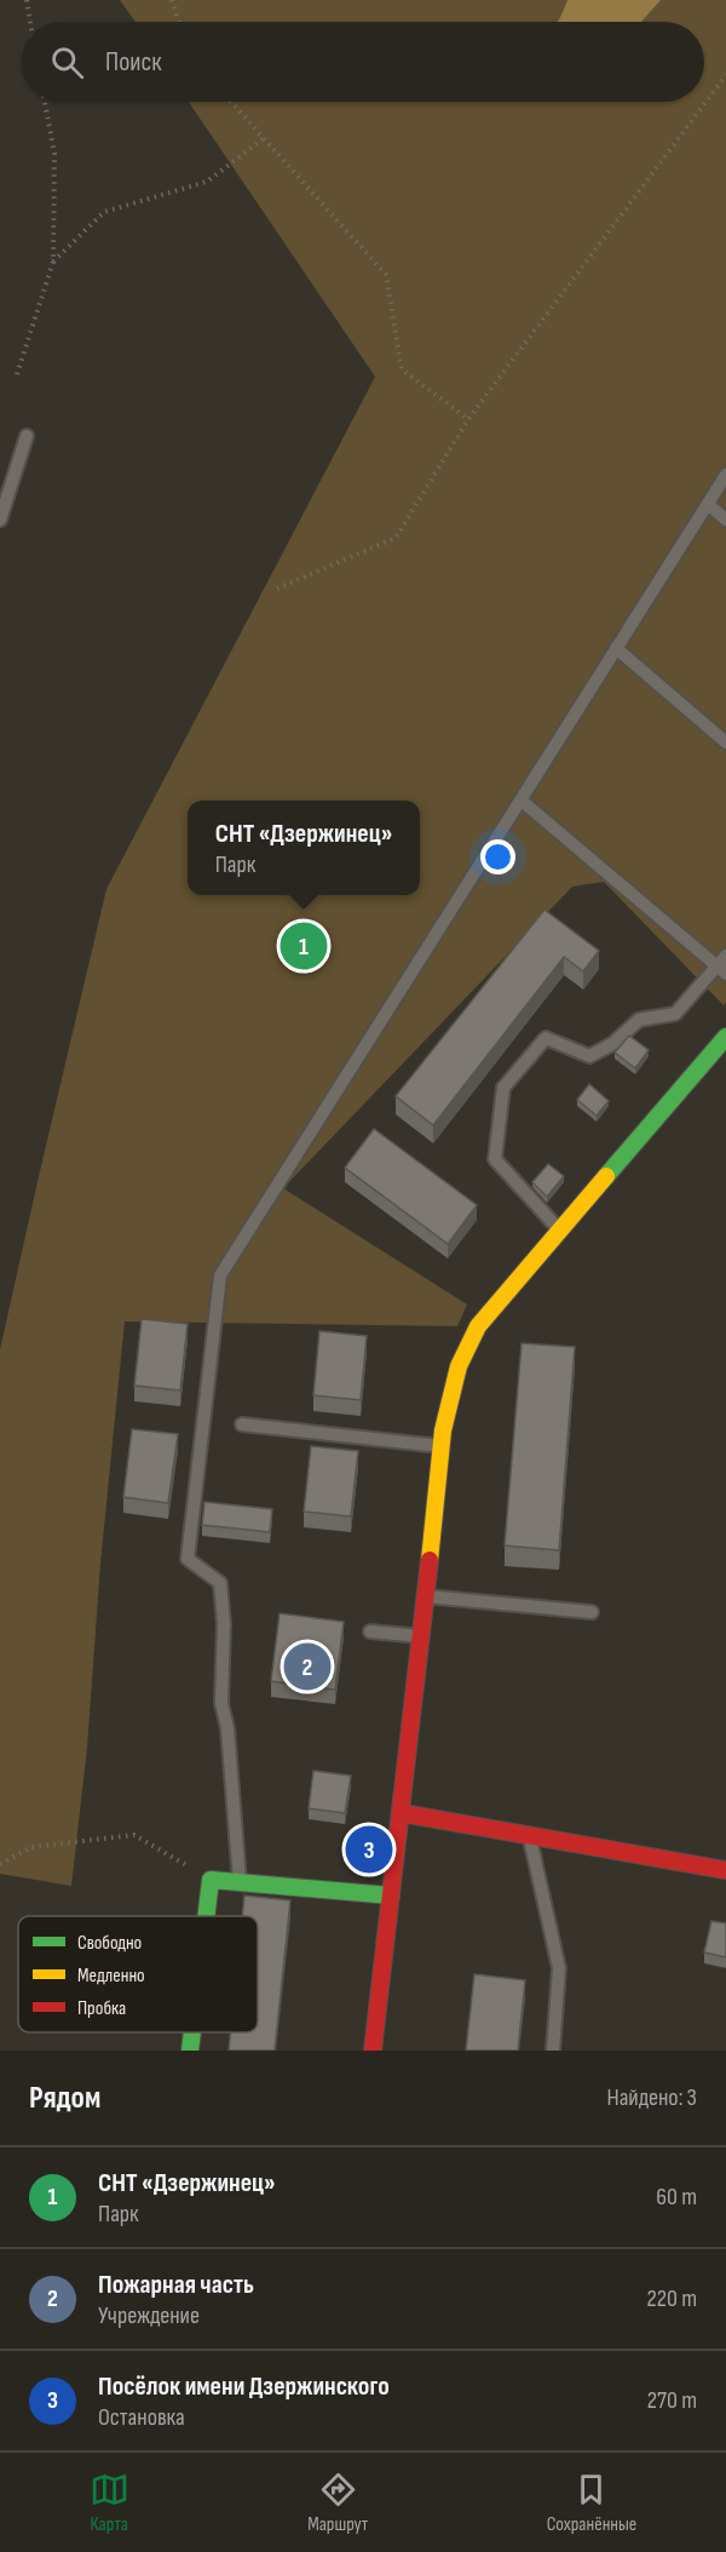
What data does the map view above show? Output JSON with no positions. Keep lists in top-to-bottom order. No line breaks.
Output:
{"legend":["Свободно","Медленно","Пробка"],"page":{"search":"Поиск","popup":["СНТ «Дзержинец»","Парк"],"pins":["1","2","3"],"heading":["Рядом","Найдено: 3"],"list":[{"mark":"1","name":"СНТ «Дзержинец»","note":"Парк","value":"60 m"},{"mark":"2","name":"Пожарная часть","note":"Учреждение","value":"220 m"},{"mark":"3","name":"Посёлок имени Дзержинского","note":"Остановка","value":"270 m"}],"nav":["Карта","Маршрут","Сохранённые"]}}
